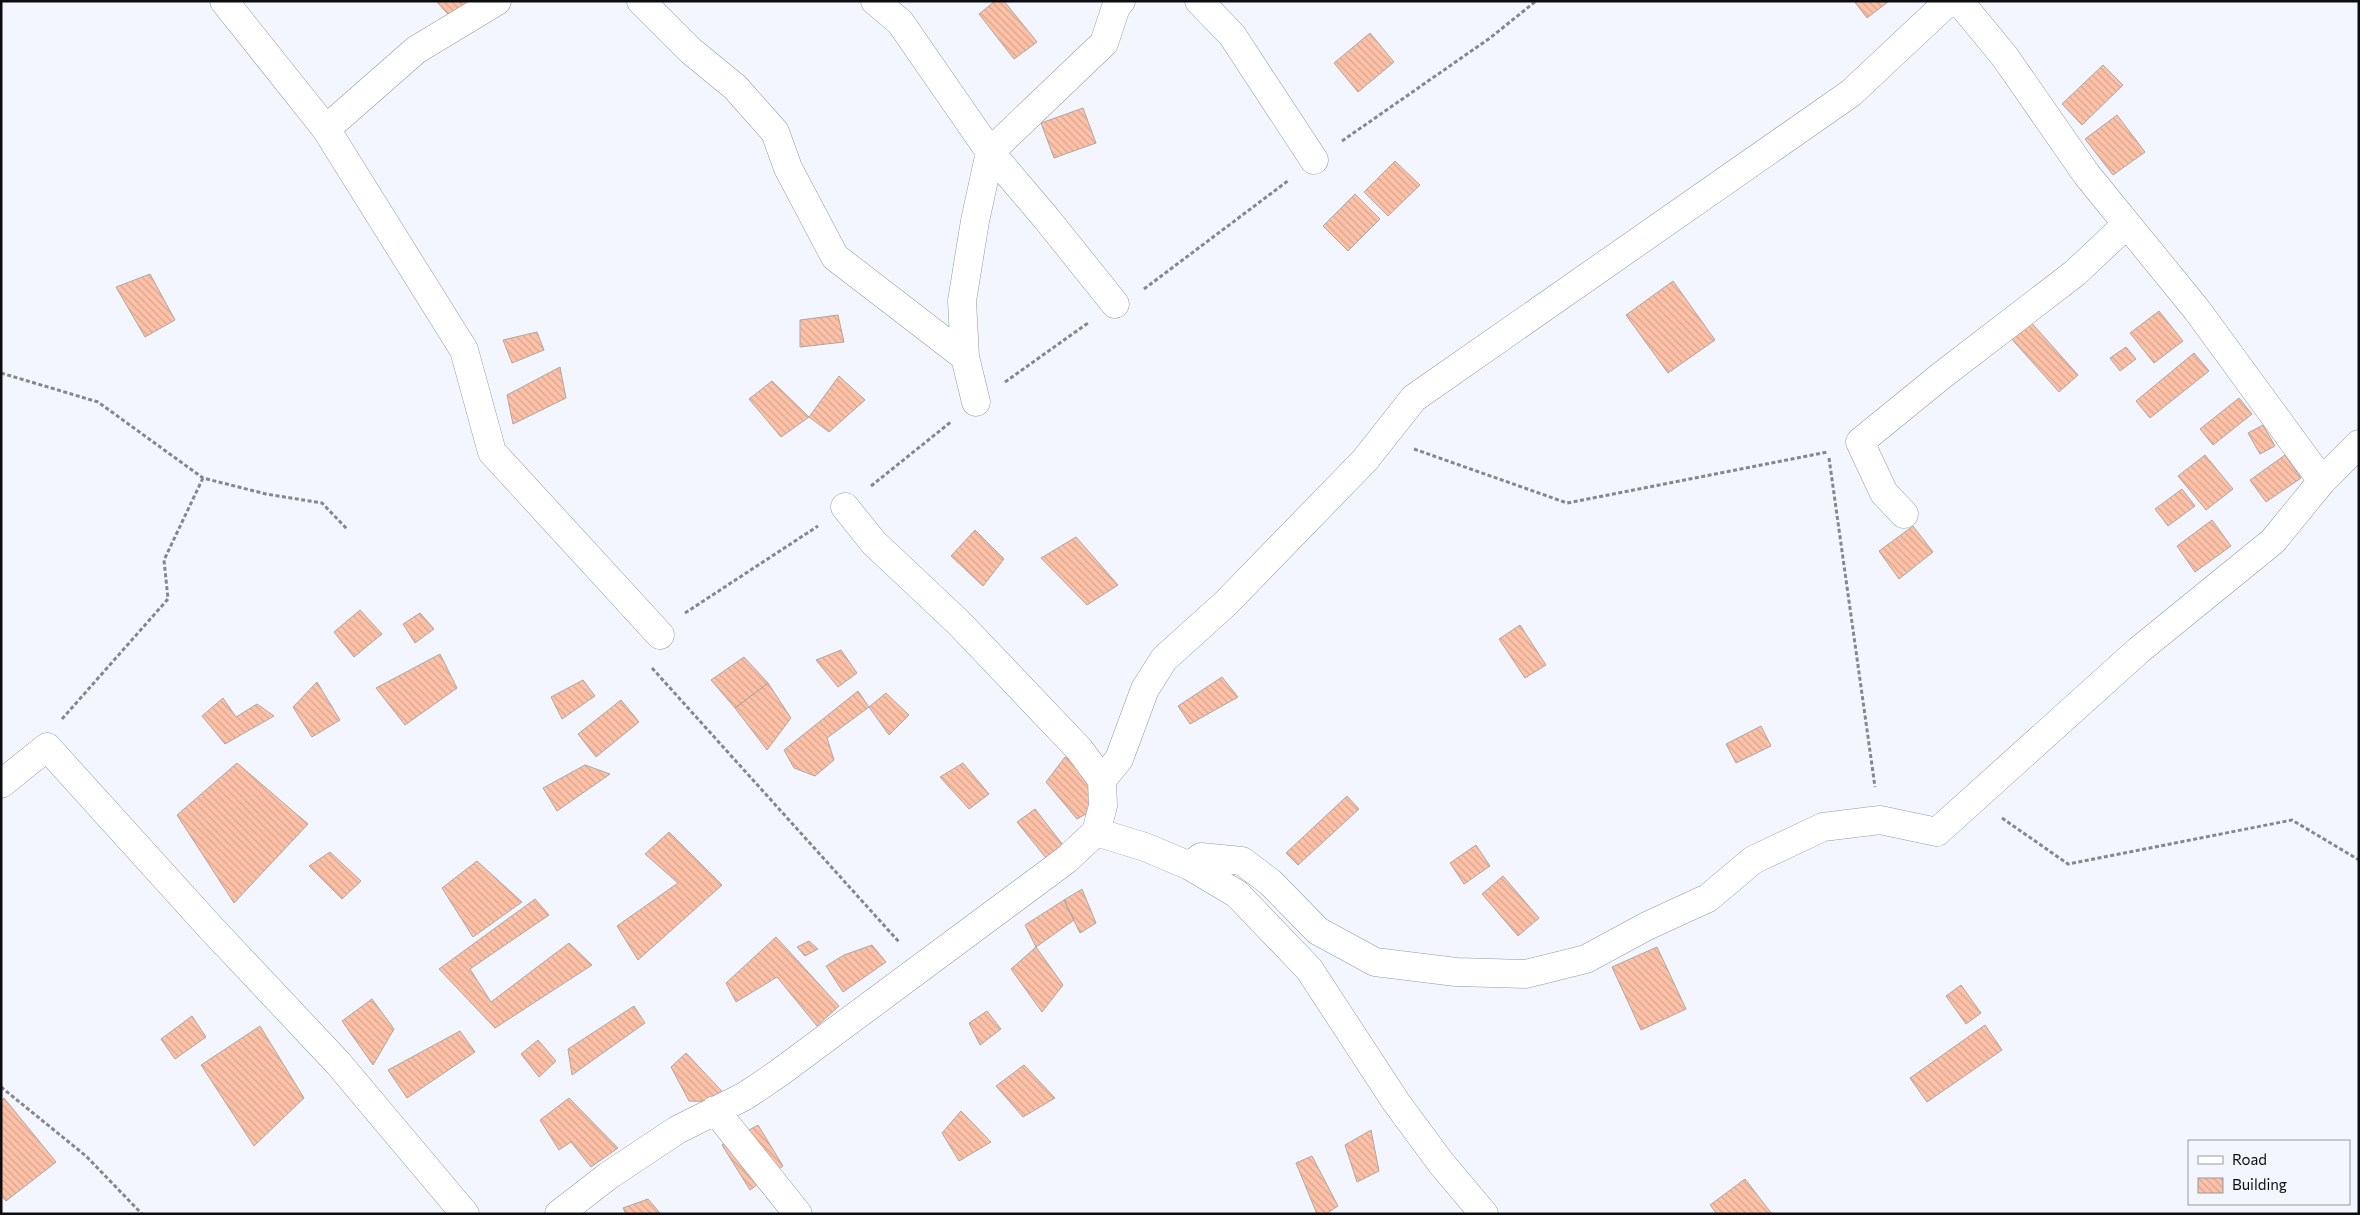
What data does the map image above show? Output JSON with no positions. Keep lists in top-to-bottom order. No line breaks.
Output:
{"legend":["Road","Building"]}
